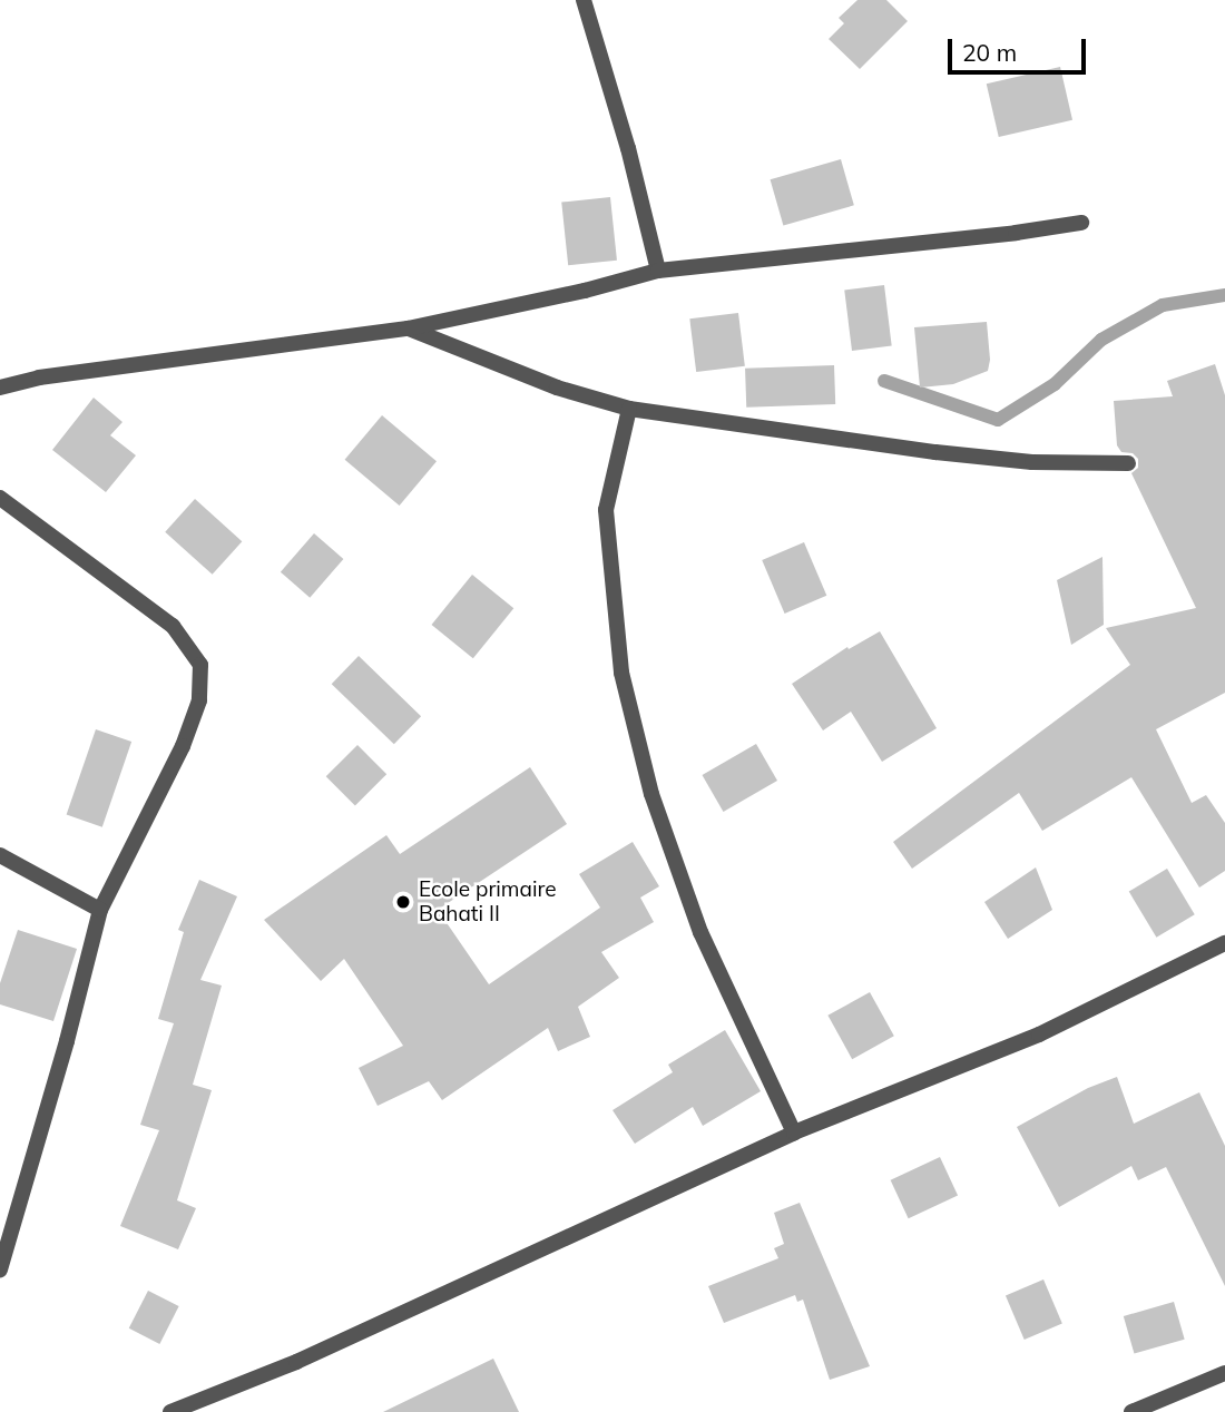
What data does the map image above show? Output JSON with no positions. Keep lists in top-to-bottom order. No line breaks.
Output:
{"places":["Ecole primaire Bahati II"],"scale_bar":"20 m"}
